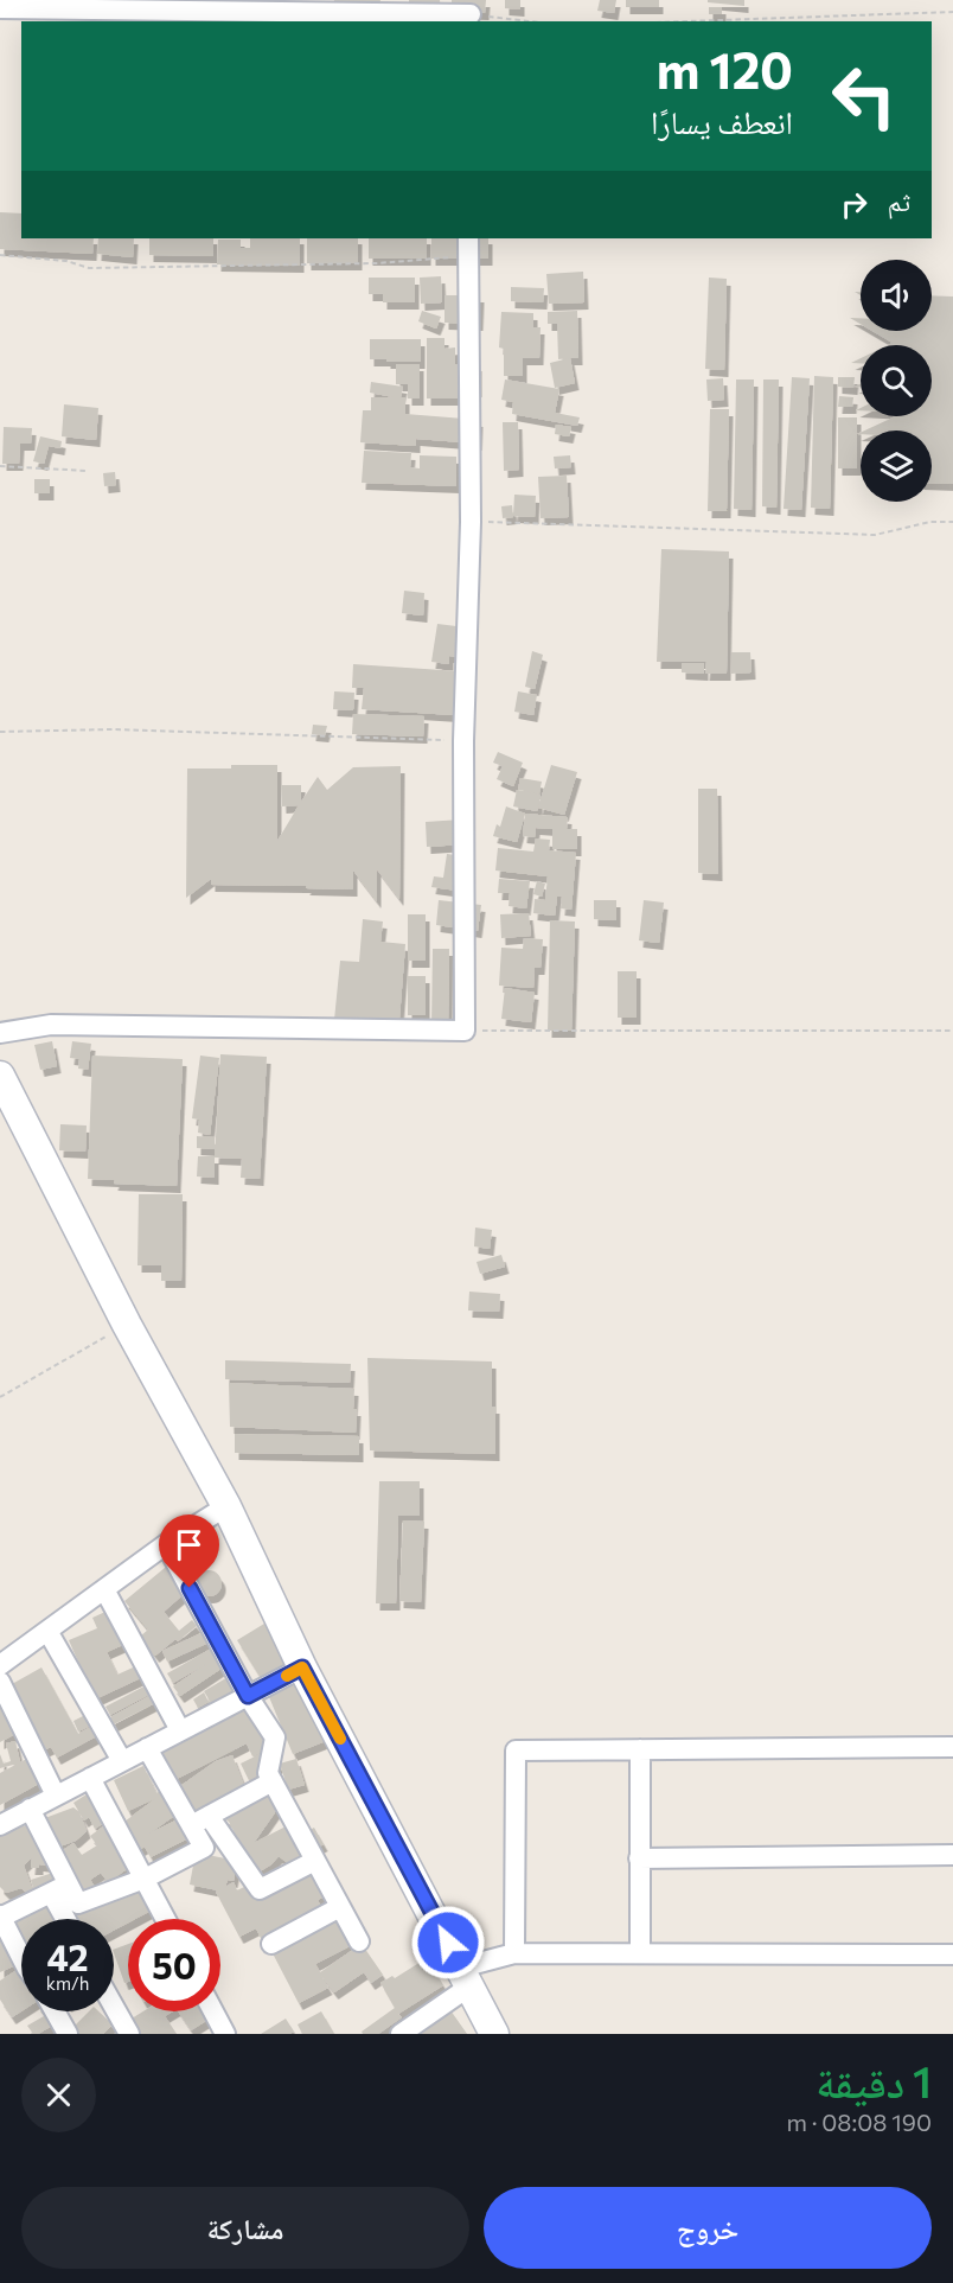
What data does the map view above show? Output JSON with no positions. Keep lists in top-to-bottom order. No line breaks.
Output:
{"page":{"turn":["120 m","انعطف يسارًا"],"then":"ثم","speed":"42 km/h","limit":"50","heading":["1 دقيقة","190 m · 08:08"],"buttons":["خروج","مشاركة"]}}
